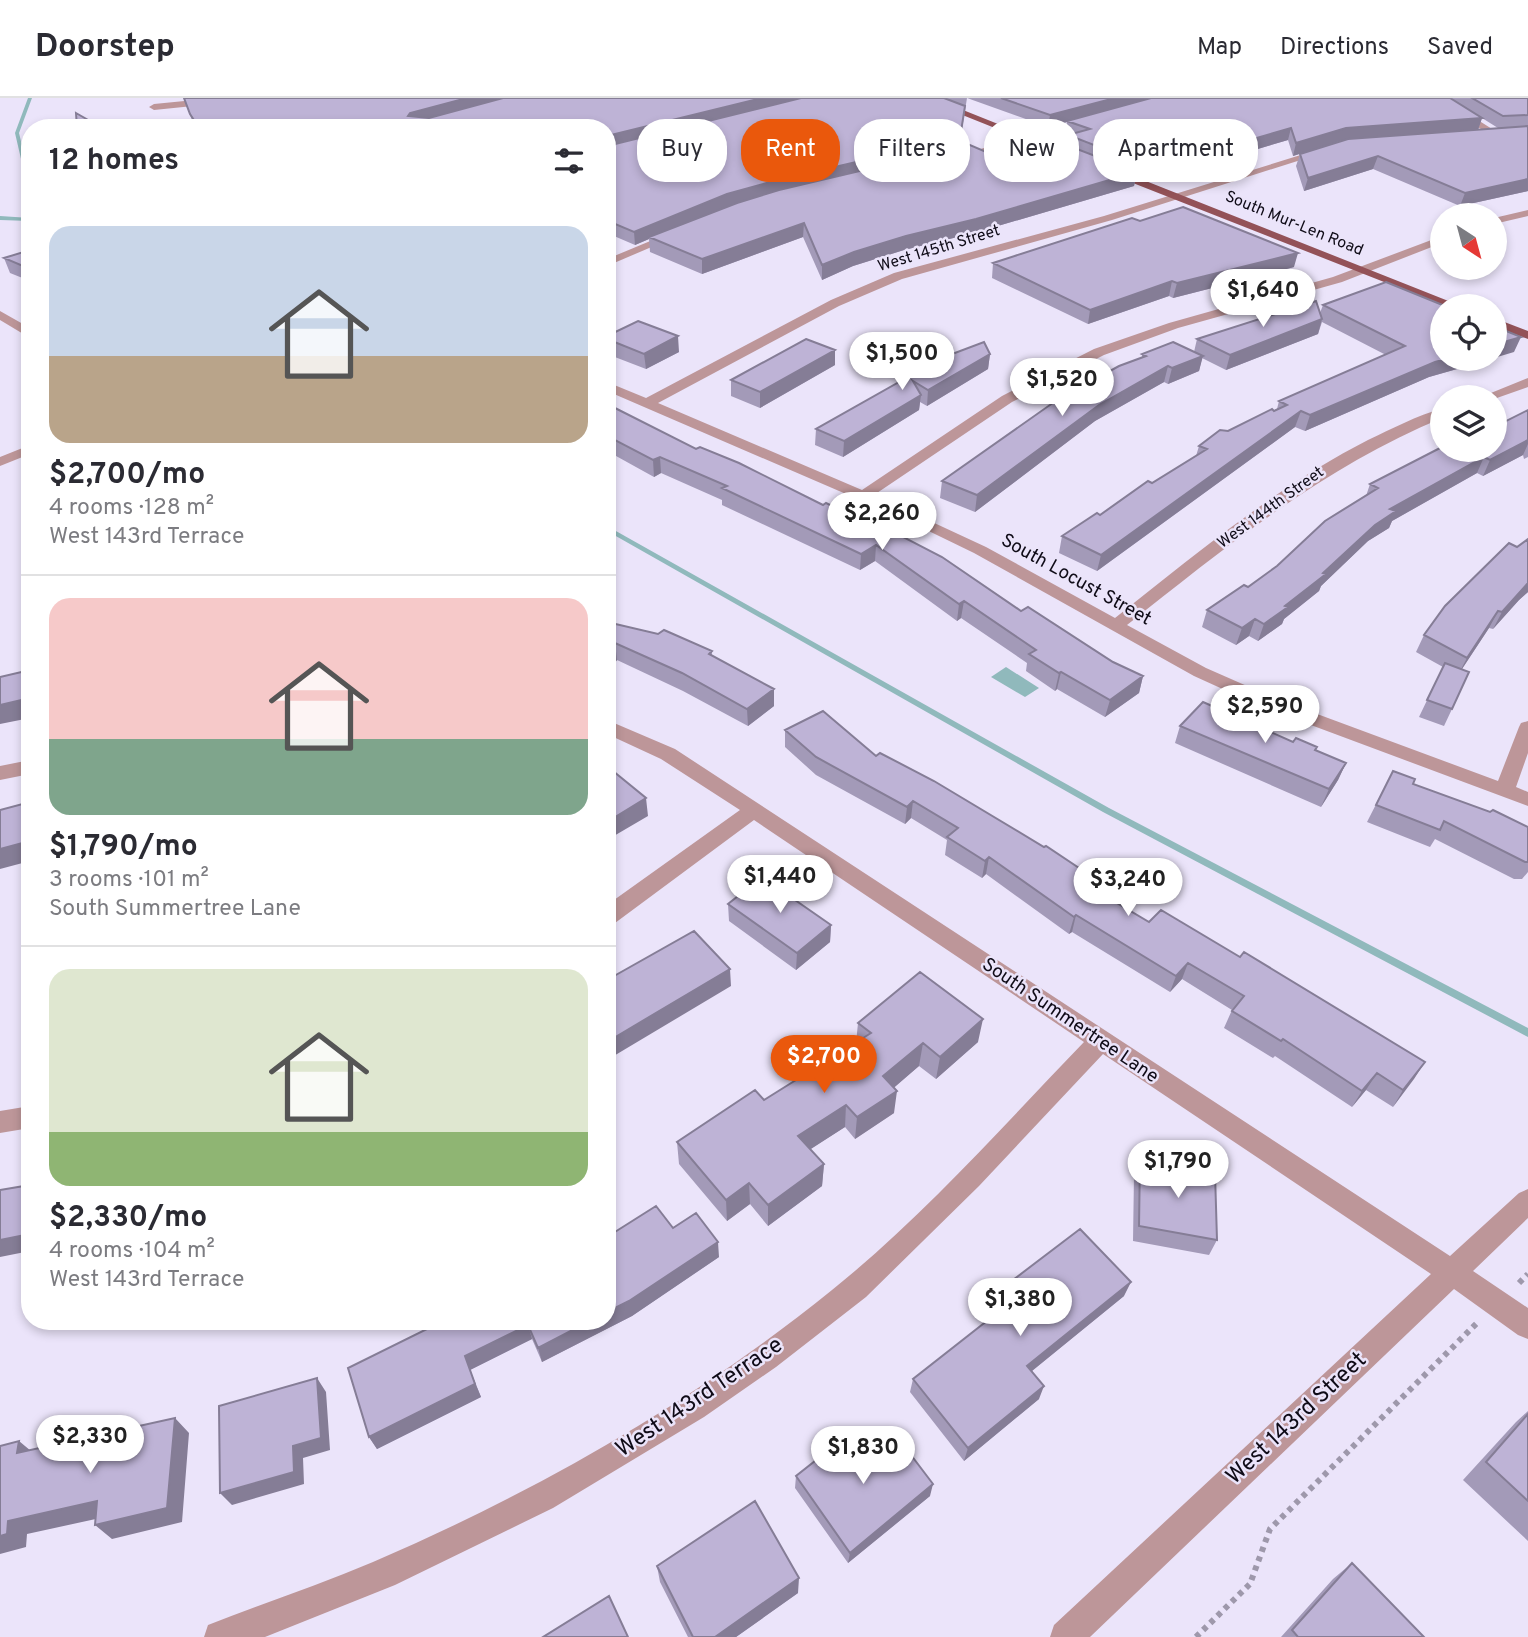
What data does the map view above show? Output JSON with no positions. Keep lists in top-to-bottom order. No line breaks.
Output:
{"streets":{"main road":["South Mur-Len Road"],"street":["West 145th Street","West 144th Street","South Locust Street","South Summertree Lane","West 143rd Terrace","West 143rd Street"]},"crossings":[["South Mur-Len Road","West 145th Street"],["West 145th Street","South Locust Street"],["West 144th Street","South Locust Street"],["South Summertree Lane","West 143rd Terrace"],["South Summertree Lane","West 143rd Street"]],"north":"bottom right","page":{"header":"Doorstep","nav":["Map","Directions","Saved"],"chip":["Buy","Rent","Filters","New","Apartment"],"heading":"12 homes","list":[{"name":"$2,700/mo","note":"4 rooms · 128 m² · West 143rd Terrace"},{"name":"$1,790/mo","note":"3 rooms · 101 m² · South Summertree Lane"},{"name":"$2,330/mo","note":"4 rooms · 104 m² · West 143rd Terrace"}],"price":["$1,640","$1,500","$1,520","$2,260","$2,590","$1,440","$3,240","$2,700","$1,790","$1,380","$2,330","$1,830"]}}
